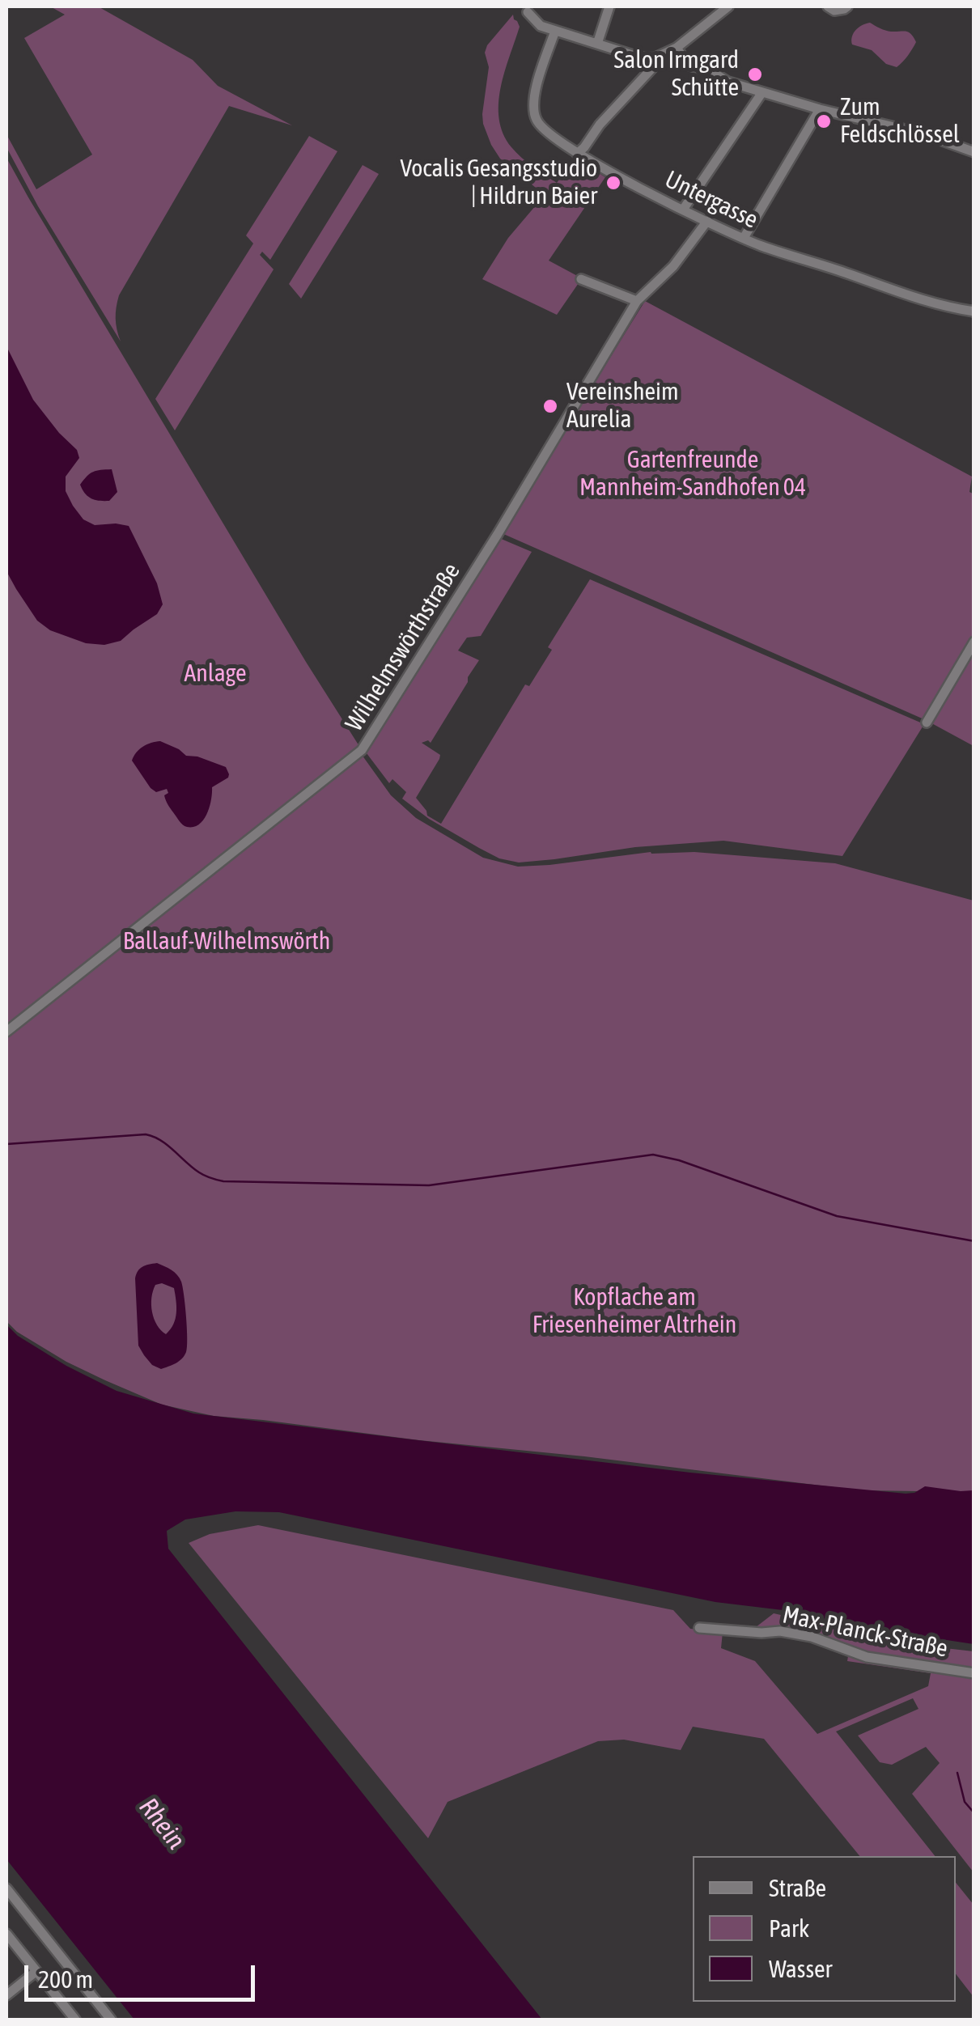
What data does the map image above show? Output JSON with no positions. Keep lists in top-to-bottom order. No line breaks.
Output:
{"streets":{"street":["Untergasse","Wilhelmswörthstraße","Max-Planck-Straße"]},"crossings":[["Untergasse","Wilhelmswörthstraße"]],"water":["Rhein"],"parks":["Gartenfreunde Mannheim-Sandhofen 04","Anlage","Ballauf-Wilhelmswörth","Kopflache am Friesenheimer Altrhein"],"places":["Salon Irmgard Schütte","Zum Feldschlössel","Vocalis Gesangsstudio | Hildrun Baier","Vereinsheim Aurelia"],"legend":["Straße","Park","Wasser"],"scale_bar":"200 m"}
